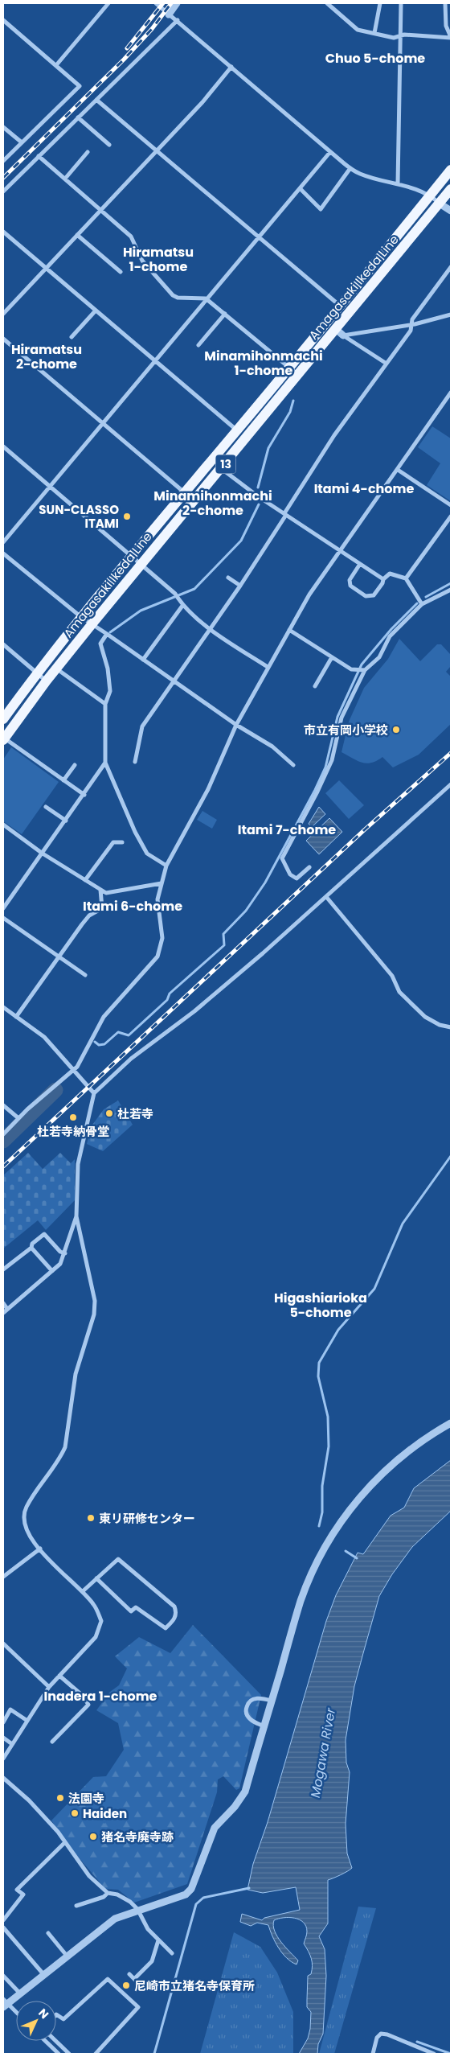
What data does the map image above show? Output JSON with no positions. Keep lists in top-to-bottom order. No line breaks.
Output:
{"streets":{"main road":["Amagasaki Ikeda Line","13"]},"districts":["Chuo 5-chome","Hiramatsu 1-chome","Hiramatsu 2-chome","Minamihonmachi 1-chome","Itami 4-chome","Minamihonmachi 2-chome","Itami 7-chome","Itami 6-chome","Higashiarioka 5-chome","Inadera 1-chome"],"water":["Mogawa River"],"places":["SUN-CLASSO ITAMI","市立有岡小学校","杜若寺","杜若寺納骨堂","東リ研修センター","法園寺","Haiden","猪名寺廃寺跡","尼崎市立猪名寺保育所"],"north":"top right"}
